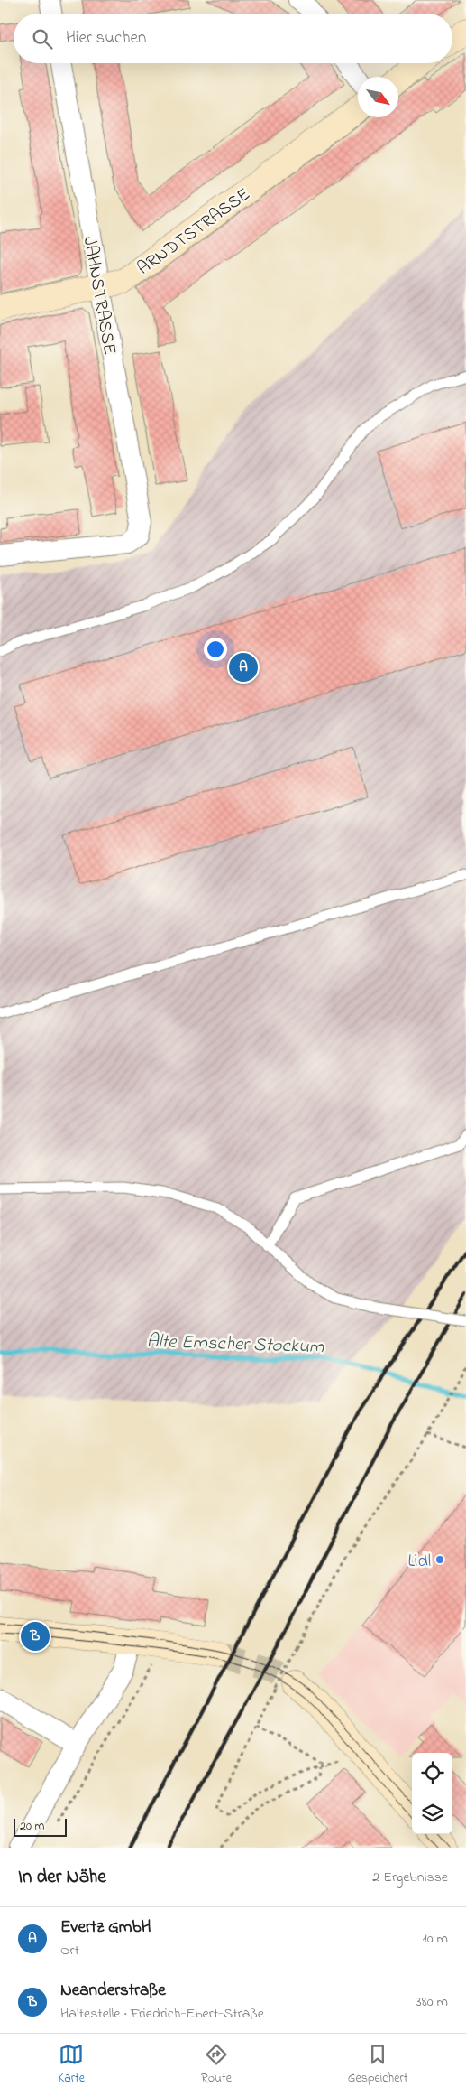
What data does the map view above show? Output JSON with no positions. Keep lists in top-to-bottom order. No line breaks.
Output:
{"streets":{"street":["ARNDTSTRASSE","JAHNSTRASSE"]},"crossings":[["ARNDTSTRASSE","JAHNSTRASSE"]],"water":["Alte Emscher Stockum"],"places":["Lidl"],"scale_bar":"20 m","north":"bottom right","page":{"search":"Hier suchen","pins":["A","B"],"scale":"20 m","heading":["In der Nähe","2 Ergebnisse"],"list":[{"mark":"A","name":"Evertz GmbH","note":"Ort","value":"10 m"},{"mark":"B","name":"Neanderstraße","note":"Haltestelle · Friedrich-Ebert-Straße","value":"380 m"}],"nav":["Karte","Route","Gespeichert"]}}
